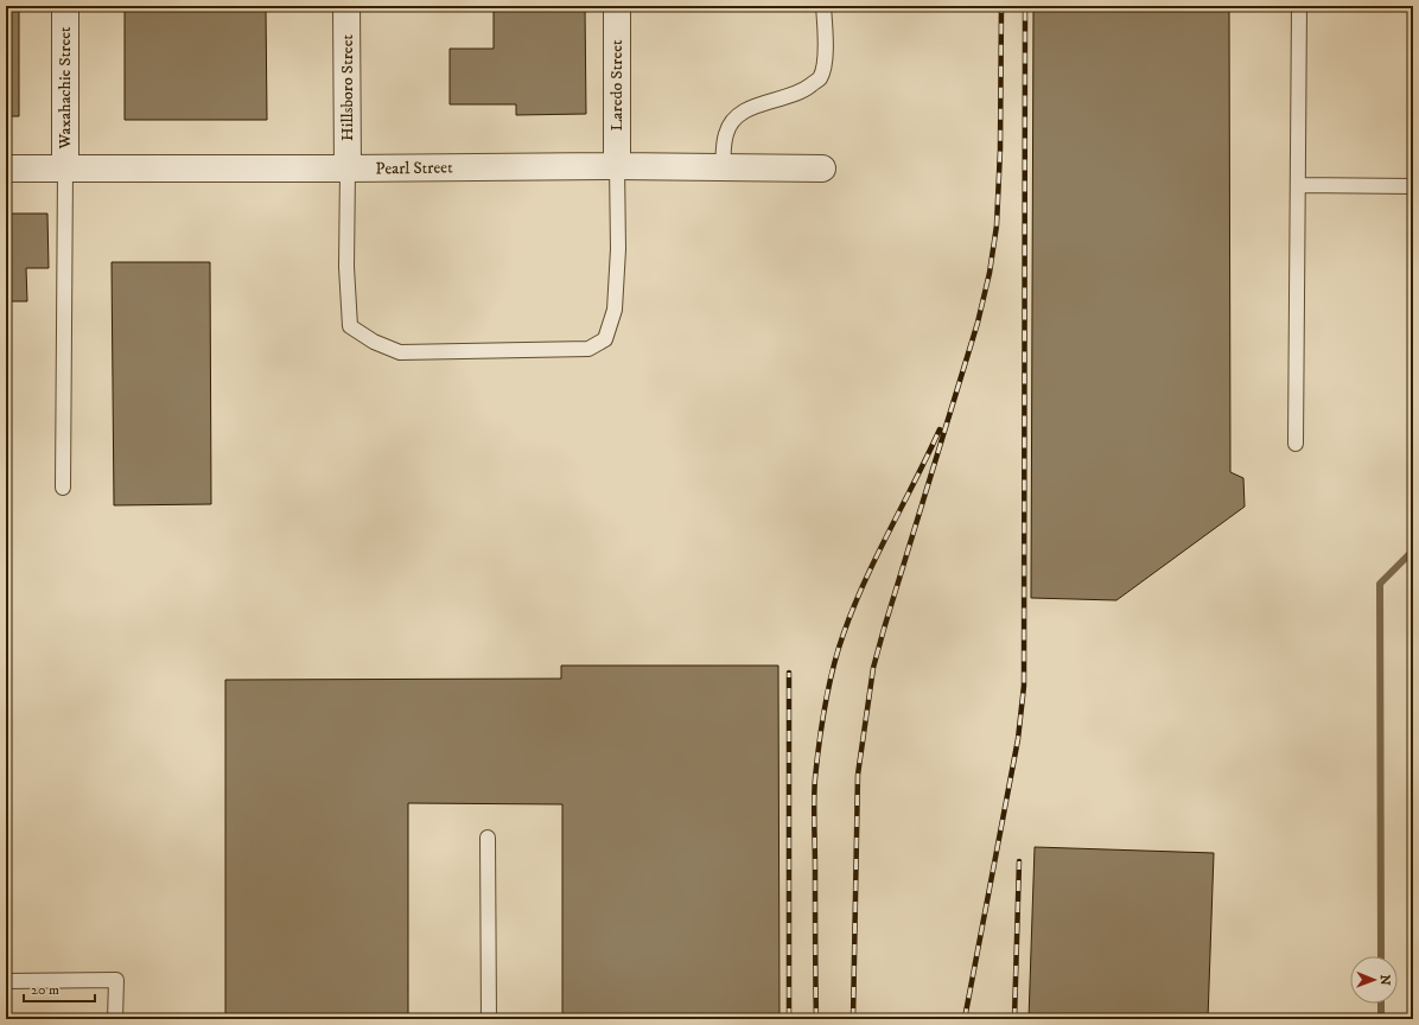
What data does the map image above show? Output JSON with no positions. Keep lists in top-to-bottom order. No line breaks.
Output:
{"streets":{"street":["Laredo Street","Waxahachie Street","Hillsboro Street","Pearl Street"]},"crossings":[["Laredo Street","Pearl Street"],["Waxahachie Street","Pearl Street"],["Hillsboro Street","Pearl Street"]],"scale_bar":"20 m","north":"right"}
